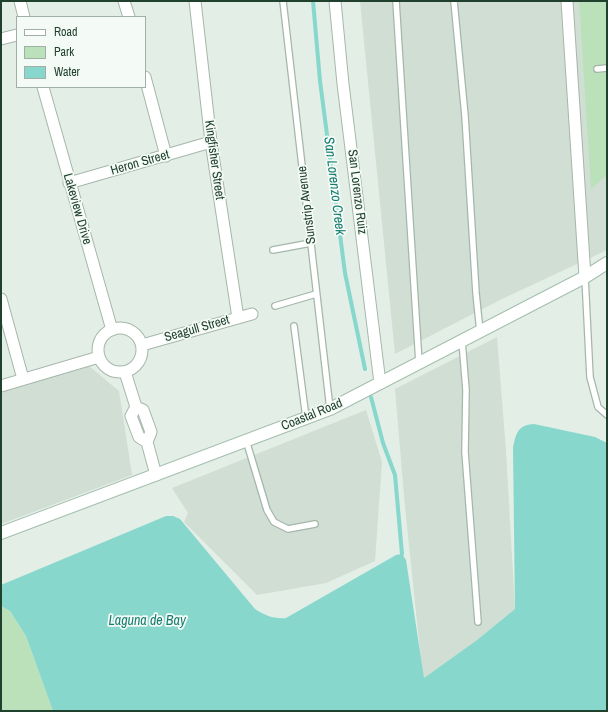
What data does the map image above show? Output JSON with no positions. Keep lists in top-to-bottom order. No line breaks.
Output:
{"streets":{"main road":["Coastal Road"],"street":["Kingfisher Street","Heron Street","San Lorenzo Ruiz","Lakeview Drive","Seagull Street"],"lane":["Sunstrip Avenue"]},"crossings":[["Kingfisher Street","Heron Street"],["Kingfisher Street","Seagull Street"],["Heron Street","Lakeview Drive"],["San Lorenzo Ruiz","Coastal Road"],["Sunstrip Avenue","Coastal Road"],["Lakeview Drive","Seagull Street"]],"water":["San Lorenzo Creek","Laguna de Bay"],"legend":["Road","Park","Water"]}
